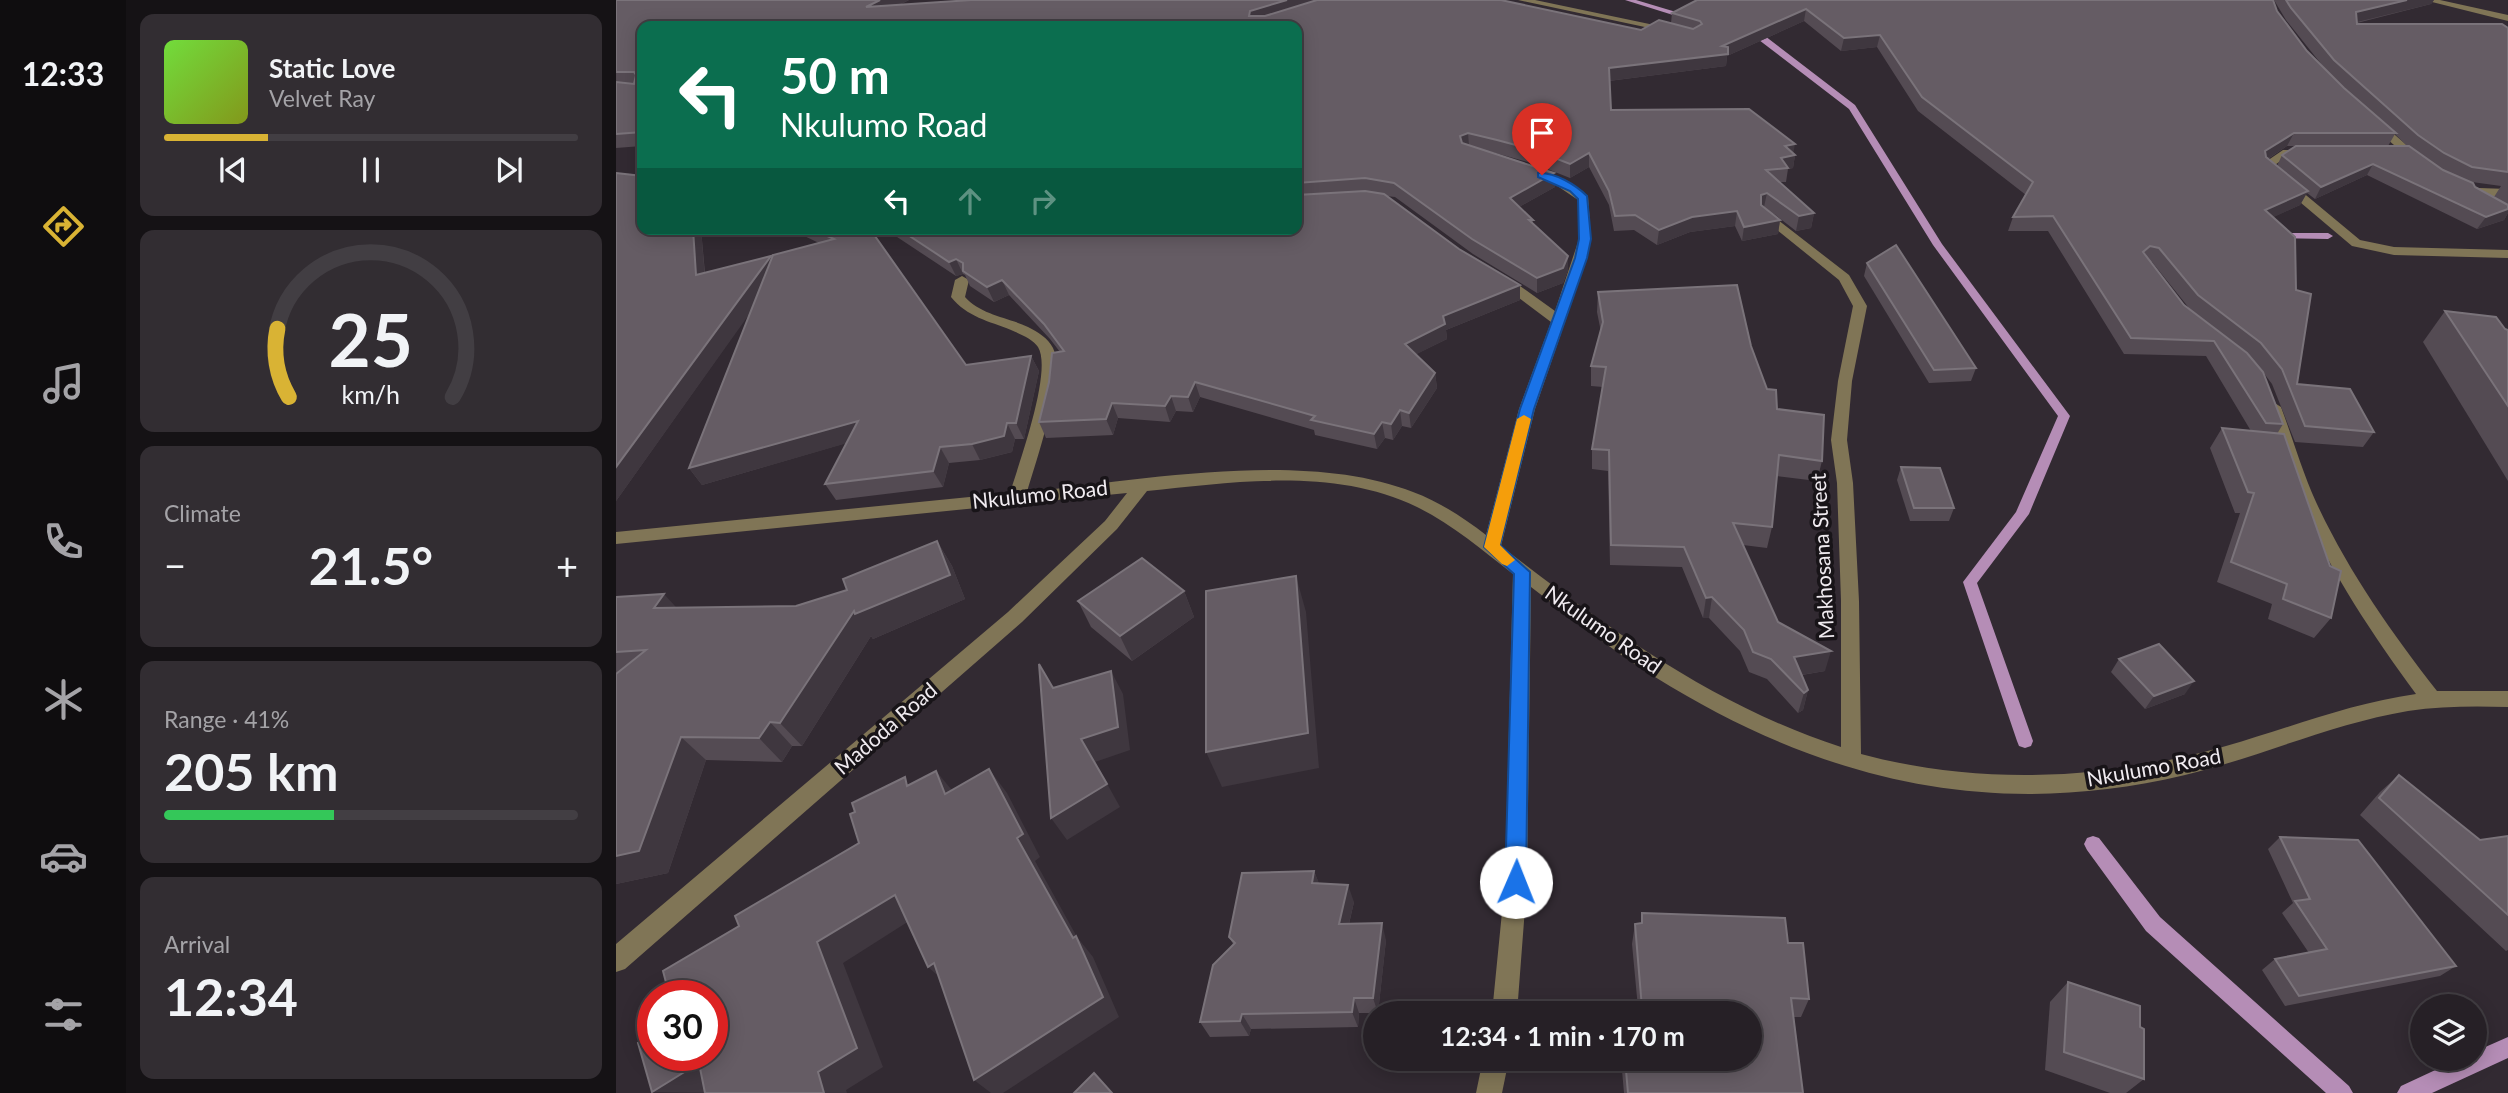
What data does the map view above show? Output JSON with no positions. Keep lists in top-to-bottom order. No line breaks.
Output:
{"streets":{"street":["Nkulumo Road","Makhosana Street","Madoda Road"]},"crossings":[["Nkulumo Road","Makhosana Street"],["Nkulumo Road","Madoda Road"]],"page":{"tabs":"12:33","turn":["50 m","Nkulumo Road"],"song":["Static Love","Velvet Ray"],"tile":["Climate",["Range · 41%","205 km"],["Arrival","12:34"]],"heat":["−","21.5°","+"],"limit":"30","trip":"12:34 · 1 min · 170 m","gauge":["25","km/h"]}}
